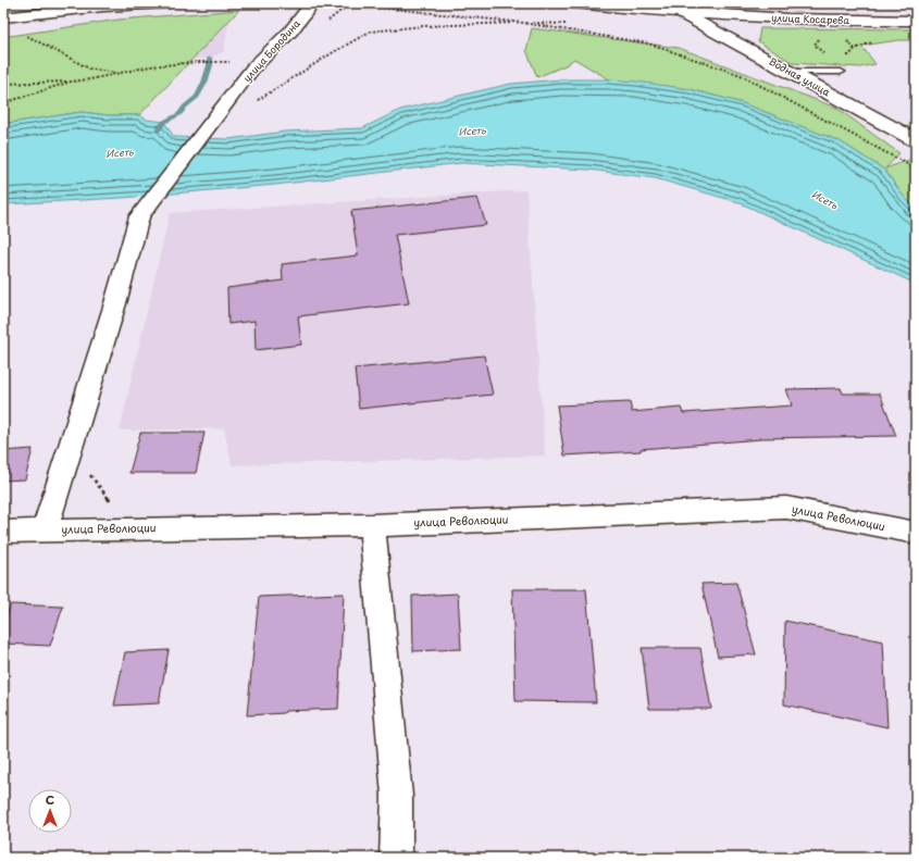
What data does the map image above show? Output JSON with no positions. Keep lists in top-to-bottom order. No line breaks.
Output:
{"streets":{"street":["улица Косарева","улица Бородина","Водная улица","улица Революции"]},"crossings":[["улица Косарева","Водная улица"],["улица Бородина","улица Революции"]],"water":["Исеть"],"north":"top"}
